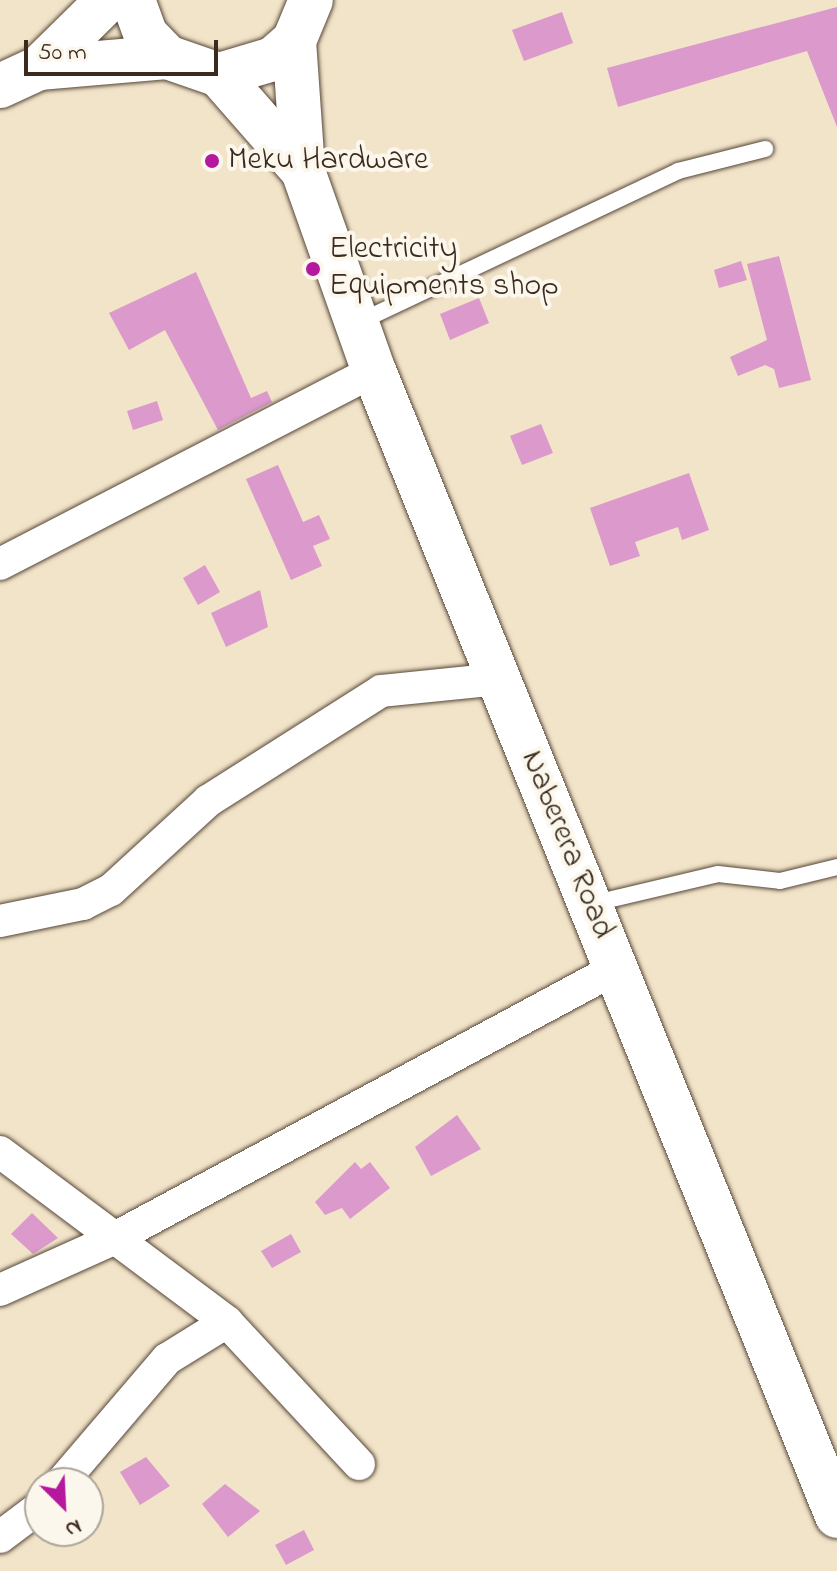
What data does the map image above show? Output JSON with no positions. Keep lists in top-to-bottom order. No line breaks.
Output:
{"streets":{"street":["Naberera Road"]},"places":["Meku Hardware","Electricity Equipments shop"],"scale_bar":"50 m","north":"bottom right"}
